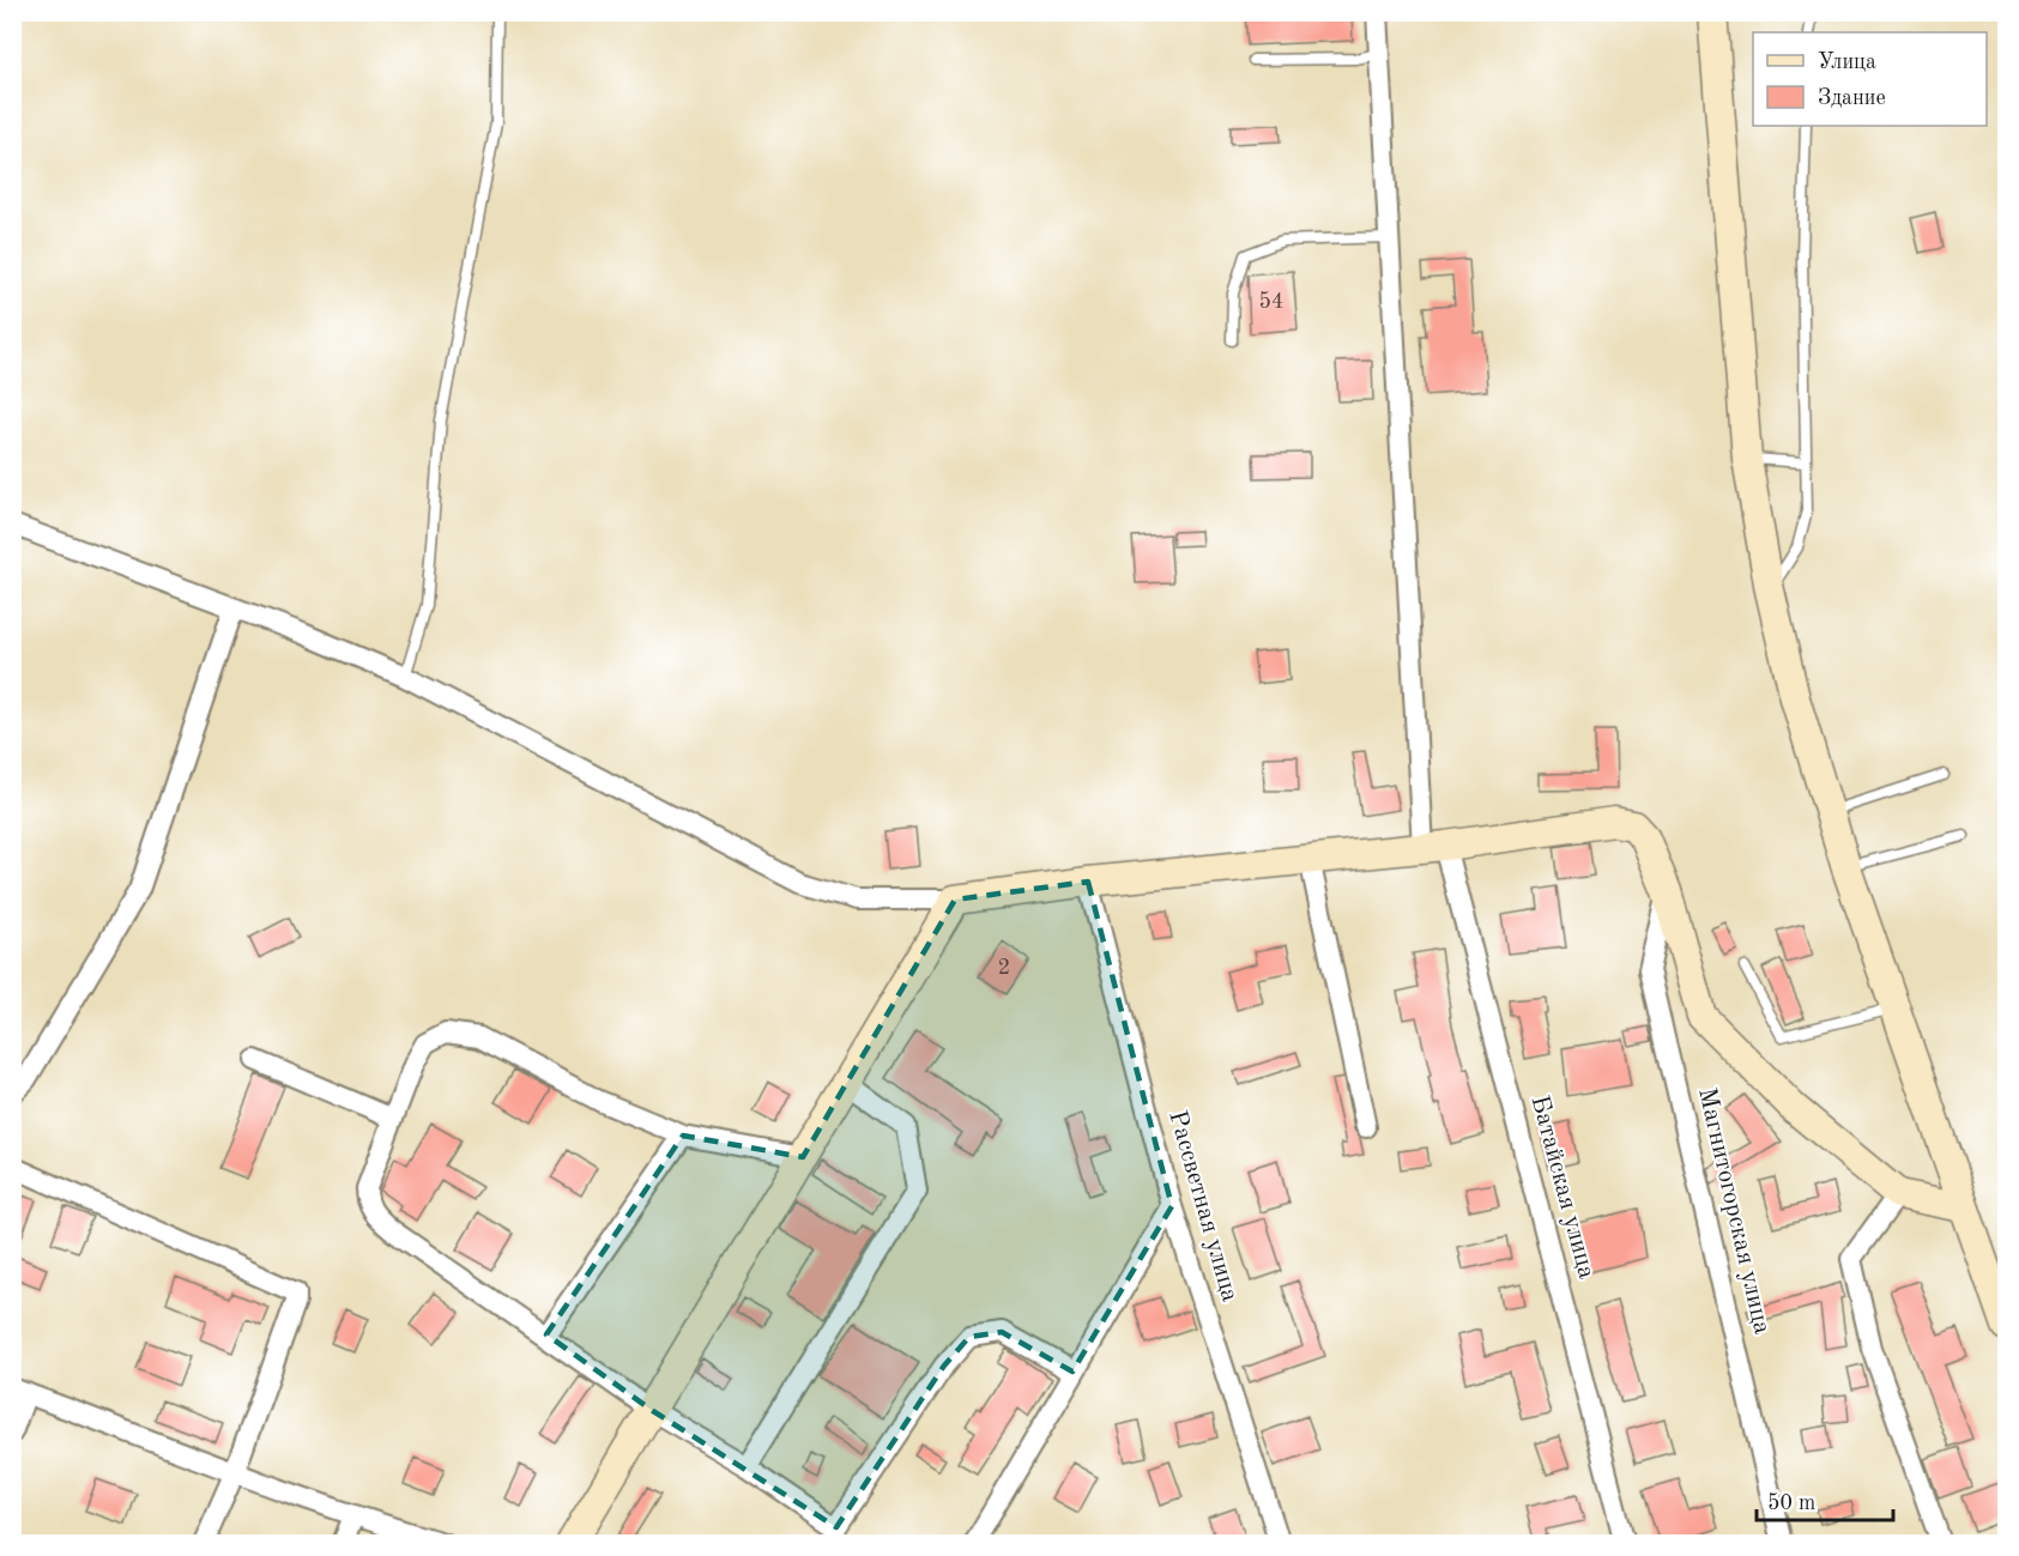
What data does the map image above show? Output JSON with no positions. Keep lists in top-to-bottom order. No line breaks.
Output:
{"streets":{"street":["Батайская улица","Рассветная улица","Магнитогорская улица"]},"house_numbers":["54","2"],"legend":["Улица","Здание"],"scale_bar":"50 m"}
